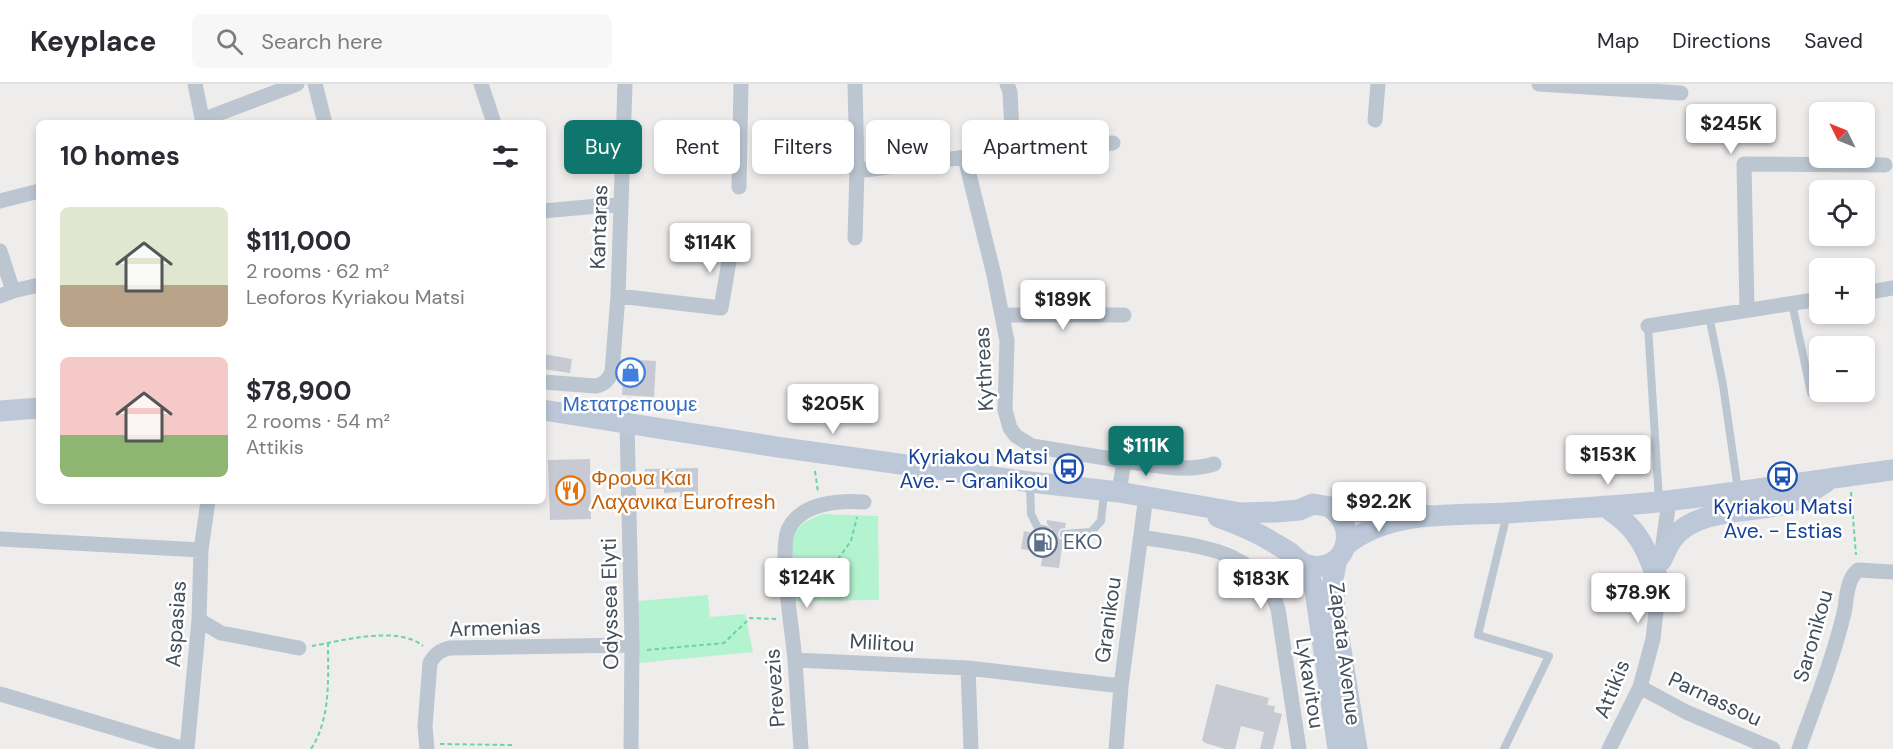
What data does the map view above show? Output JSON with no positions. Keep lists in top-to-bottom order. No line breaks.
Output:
{"streets":{"main road":["Zapata Avenue"],"street":["Kantaras","Kythreas","Odyssea Elyti","Granikou","Aspasias","Armenias","Saronikou","Militou","Lykavitou","Prevezis","Attikis","Parnassou"]},"crossings":[["Odyssea Elyti","Armenias"],["Granikou","Militou"],["Granikou","Lykavitou"],["Militou","Prevezis"],["Attikis","Parnassou"]],"places":{"shop":["Μετατρεπουμε"],"bus stop":["Kyriakou Matsi Ave. - Granikou","Kyriakou Matsi Ave. - Estias"],"restaurant":["Φρουα Και Λαχανικα Eurofresh"],"fuel station":["EKO"]},"north":"top left","page":{"header":"Keyplace","search":"Search here","nav":["Map","Directions","Saved"],"map_buttons":["+","−"],"price":["$245K","$114K","$189K","$205K","$111K","$153K","$92.2K","$124K","$183K","$78.9K"],"chip":["Buy","Rent","Filters","New","Apartment"],"heading":"10 homes","list":[{"name":"$111,000","note":"2 rooms · 62 m² · Leoforos Kyriakou Matsi"},{"name":"$78,900","note":"2 rooms · 54 m² · Attikis"}]}}
